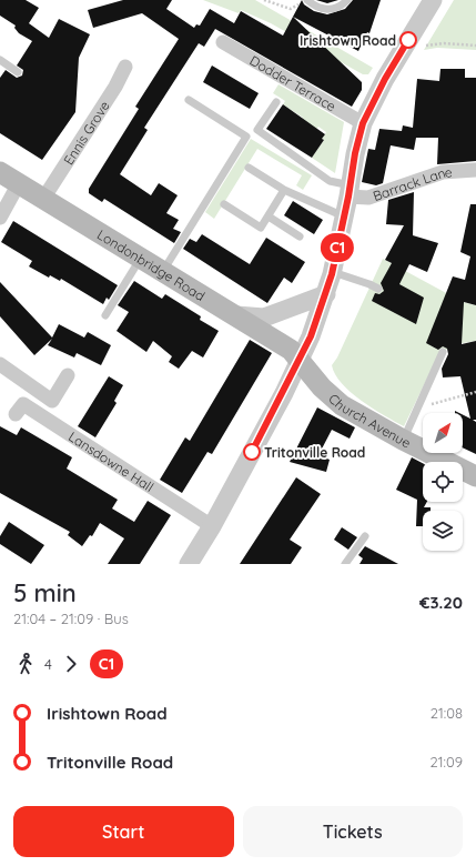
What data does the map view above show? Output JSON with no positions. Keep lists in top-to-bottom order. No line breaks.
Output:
{"streets":{"main road":["Londonbridge Road","Church Avenue"],"street":["Dodder Terrace","Ennis Grove","Barrack Lane","Lansdowne Hall"]},"crossings":[["Ennis Grove","Londonbridge Road"],["Londonbridge Road","Church Avenue"]],"places":["Irishtown Road","Tritonville Road"],"lines":["bus line C1"],"north":"top right","page":{"on_map":"C1","heading":["5 min","21:04 – 21:09 · Bus","€3.20"],"legs":["4","C1"],"list":[{"name":"Irishtown Road","value":"21:08"},{"name":"Tritonville Road","value":"21:09"}],"buttons":["Start","Tickets"]}}
